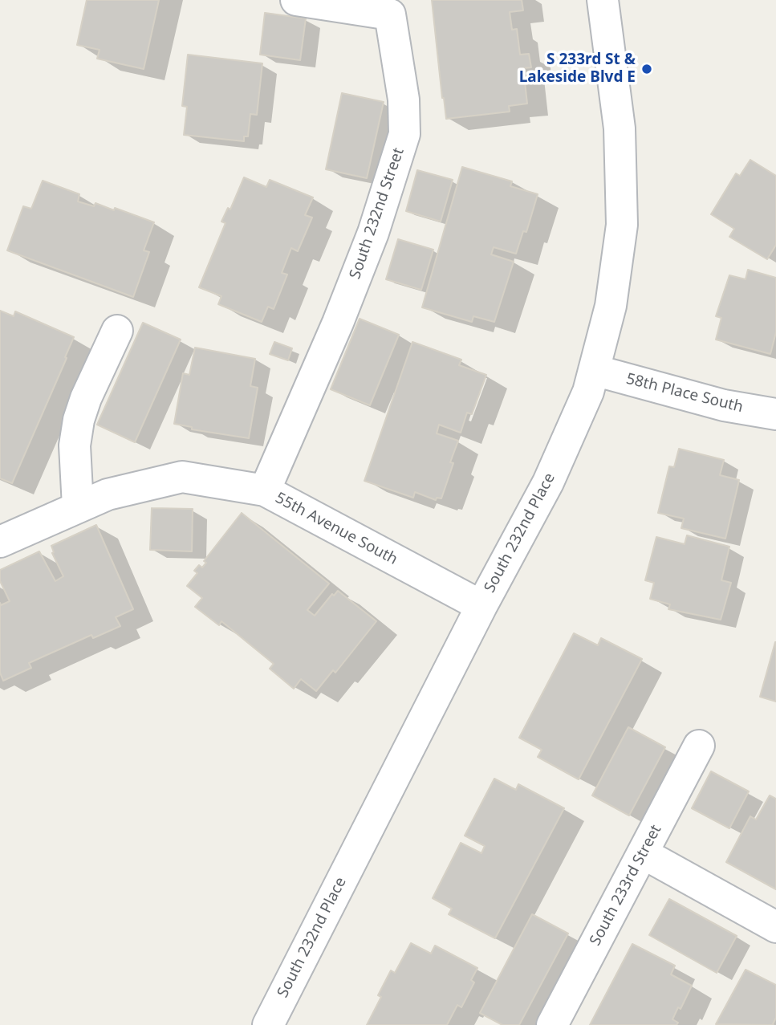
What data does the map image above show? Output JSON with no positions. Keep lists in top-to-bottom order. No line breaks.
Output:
{"streets":{"street":["South 232nd Street","58th Place South","55th Avenue South","South 232nd Place","South 233rd Street"]},"crossings":[["South 232nd Street","55th Avenue South"],["58th Place South","South 232nd Place"],["55th Avenue South","South 232nd Place"]],"places":["S 233rd St & Lakeside Blvd E"]}
